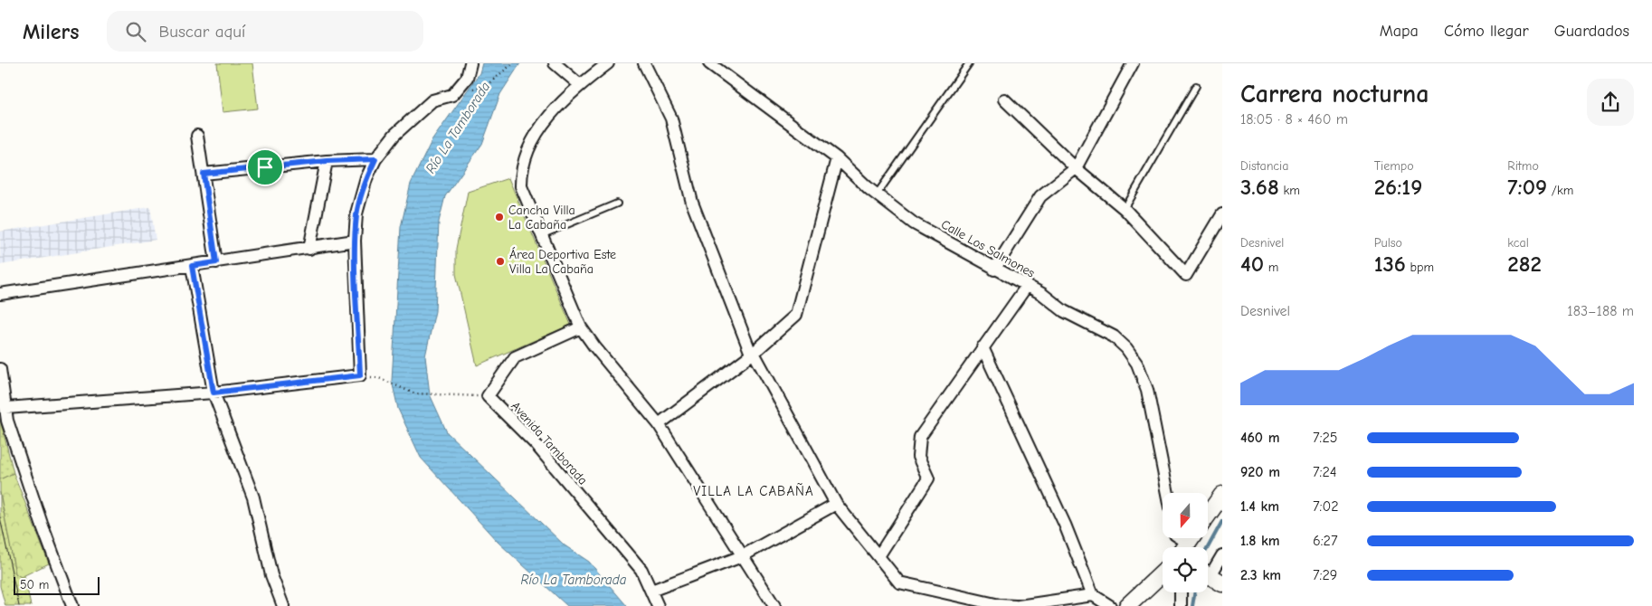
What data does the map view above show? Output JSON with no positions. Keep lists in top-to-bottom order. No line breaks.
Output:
{"streets":{"street":["Calle Los Salmones","Avenida Tamborada"]},"districts":["VILLA LA CABAÑA"],"water":["Río La Tamborada"],"places":["Cancha Villa La Cabaña","Área Deportiva Este Villa La Cabaña"],"scale_bar":"50 m","north":"bottom","page":{"header":"Milers","search":"Buscar aquí","nav":["Mapa","Cómo llegar","Guardados"],"heading":["Carrera nocturna","18:05 · 8 × 460 m"],"stats":[["Distancia","3.68 km"],["Tiempo","26:19"],["Ritmo","7:09 /km"],["Desnivel","40 m"],["Pulso","136 bpm"],["kcal","282"]],"chart":["Desnivel","183–188 m"],"list":[{"name":"460 m","note":"7:25"},{"name":"920 m","note":"7:24"},{"name":"1.4 km","note":"7:02"},{"name":"1.8 km","note":"6:27"},{"name":"2.3 km","note":"7:29"}],"scale":"50 m"}}
